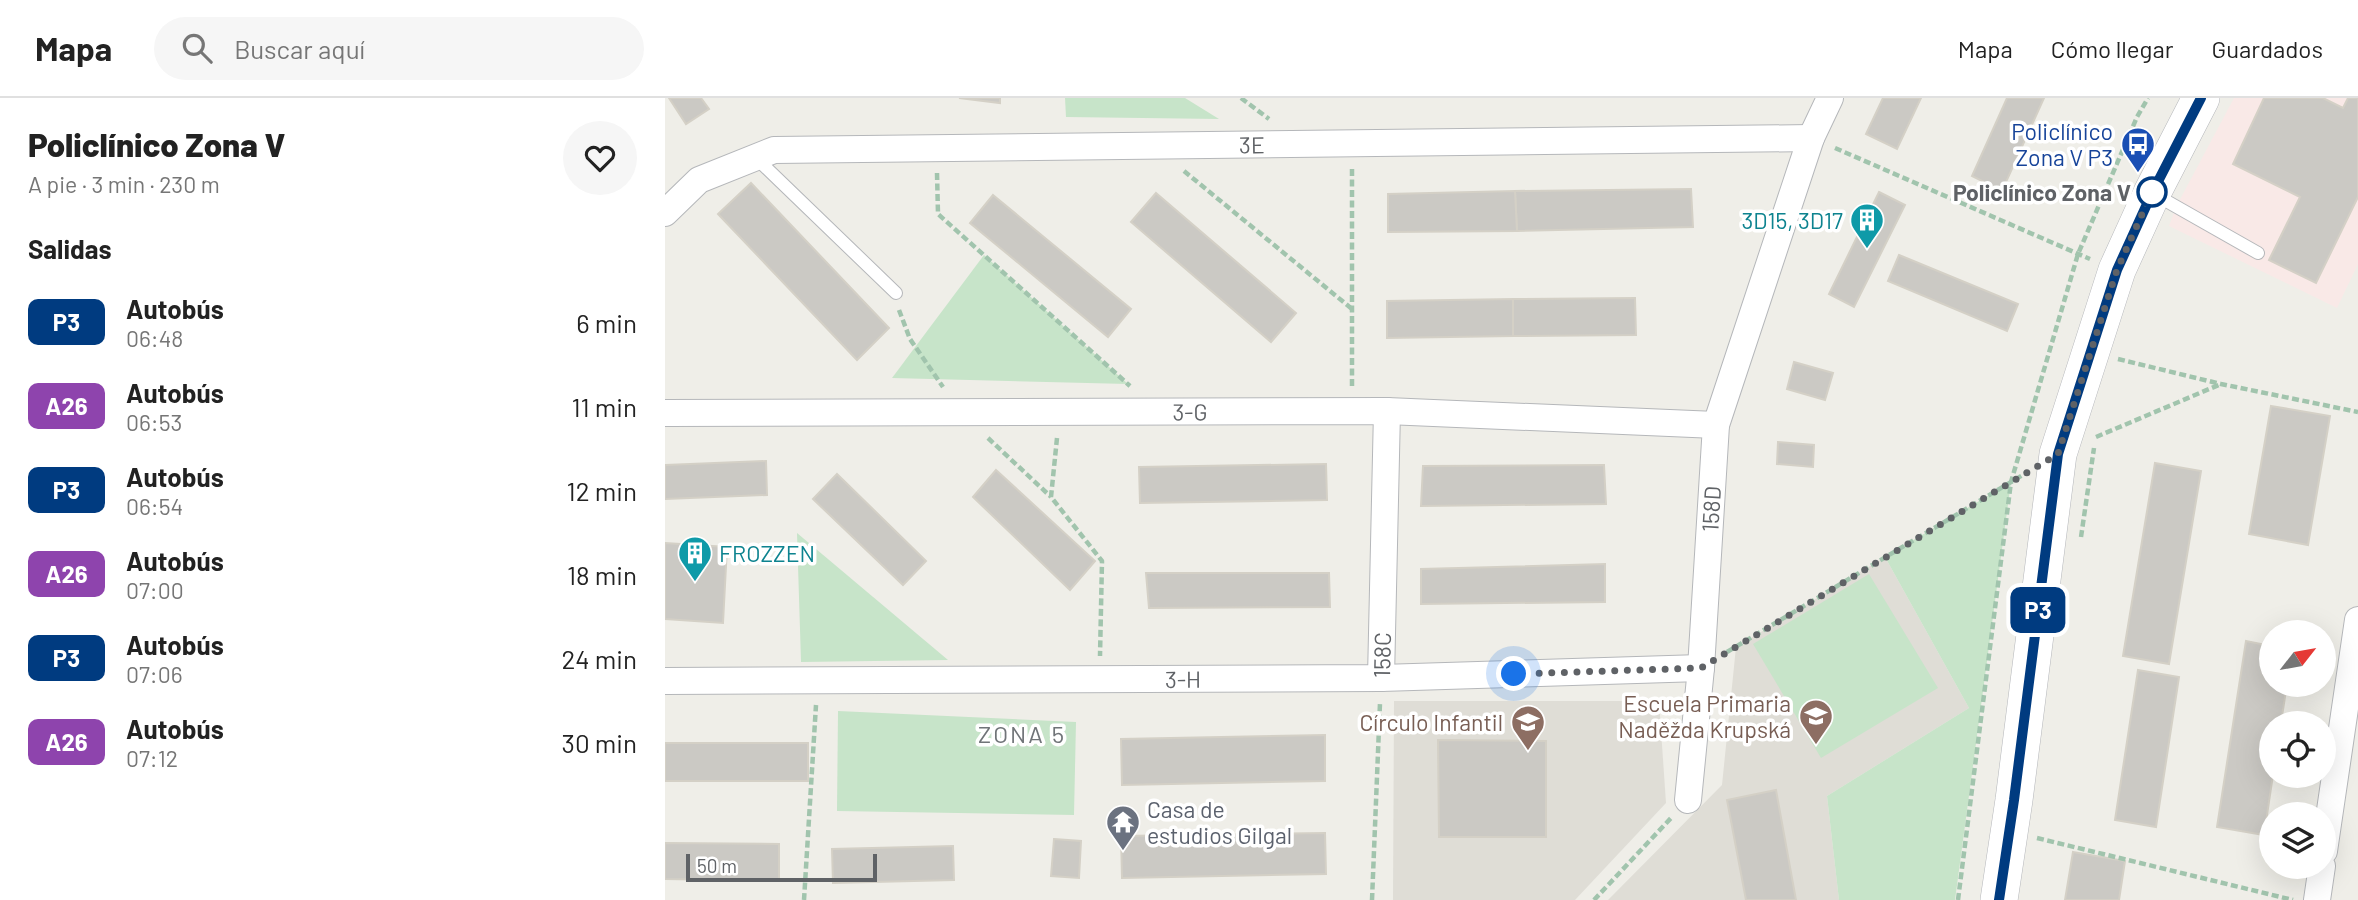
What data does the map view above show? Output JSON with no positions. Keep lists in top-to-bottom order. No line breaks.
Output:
{"streets":{"street":["3E","3-G","158D","158C","3-H"]},"crossings":[["3E","158D"],["3-G","158D"],["3-G","158C"],["158D","3-H"],["158C","3-H"]],"districts":["ZONA 5"],"places":{"bus stop":["Policlínico Zona V P3"],"other":["Policlínico Zona V"],"building":["3D15, 3D17","FROZZEN"],"school or university":["Escuela Primaria Naděžda Krupská","Círculo Infantil"],"temple":["Casa de estudios Gilgal"]},"lines":["bus line P3"],"scale_bar":"50 m","north":"top right","page":{"header":"Mapa","search":"Buscar aquí","nav":["Mapa","Cómo llegar","Guardados"],"heading":[["Policlínico Zona V","A pie · 3 min · 230 m"],"Salidas"],"on_map":"P3","list":[{"mark":"P3","name":"Autobús","note":"06:48","value":"6 min"},{"mark":"A26","name":"Autobús","note":"06:53","value":"11 min"},{"mark":"P3","name":"Autobús","note":"06:54","value":"12 min"},{"mark":"A26","name":"Autobús","note":"07:00","value":"18 min"},{"mark":"P3","name":"Autobús","note":"07:06","value":"24 min"},{"mark":"A26","name":"Autobús","note":"07:12","value":"30 min"}],"scale":"50 m"}}
